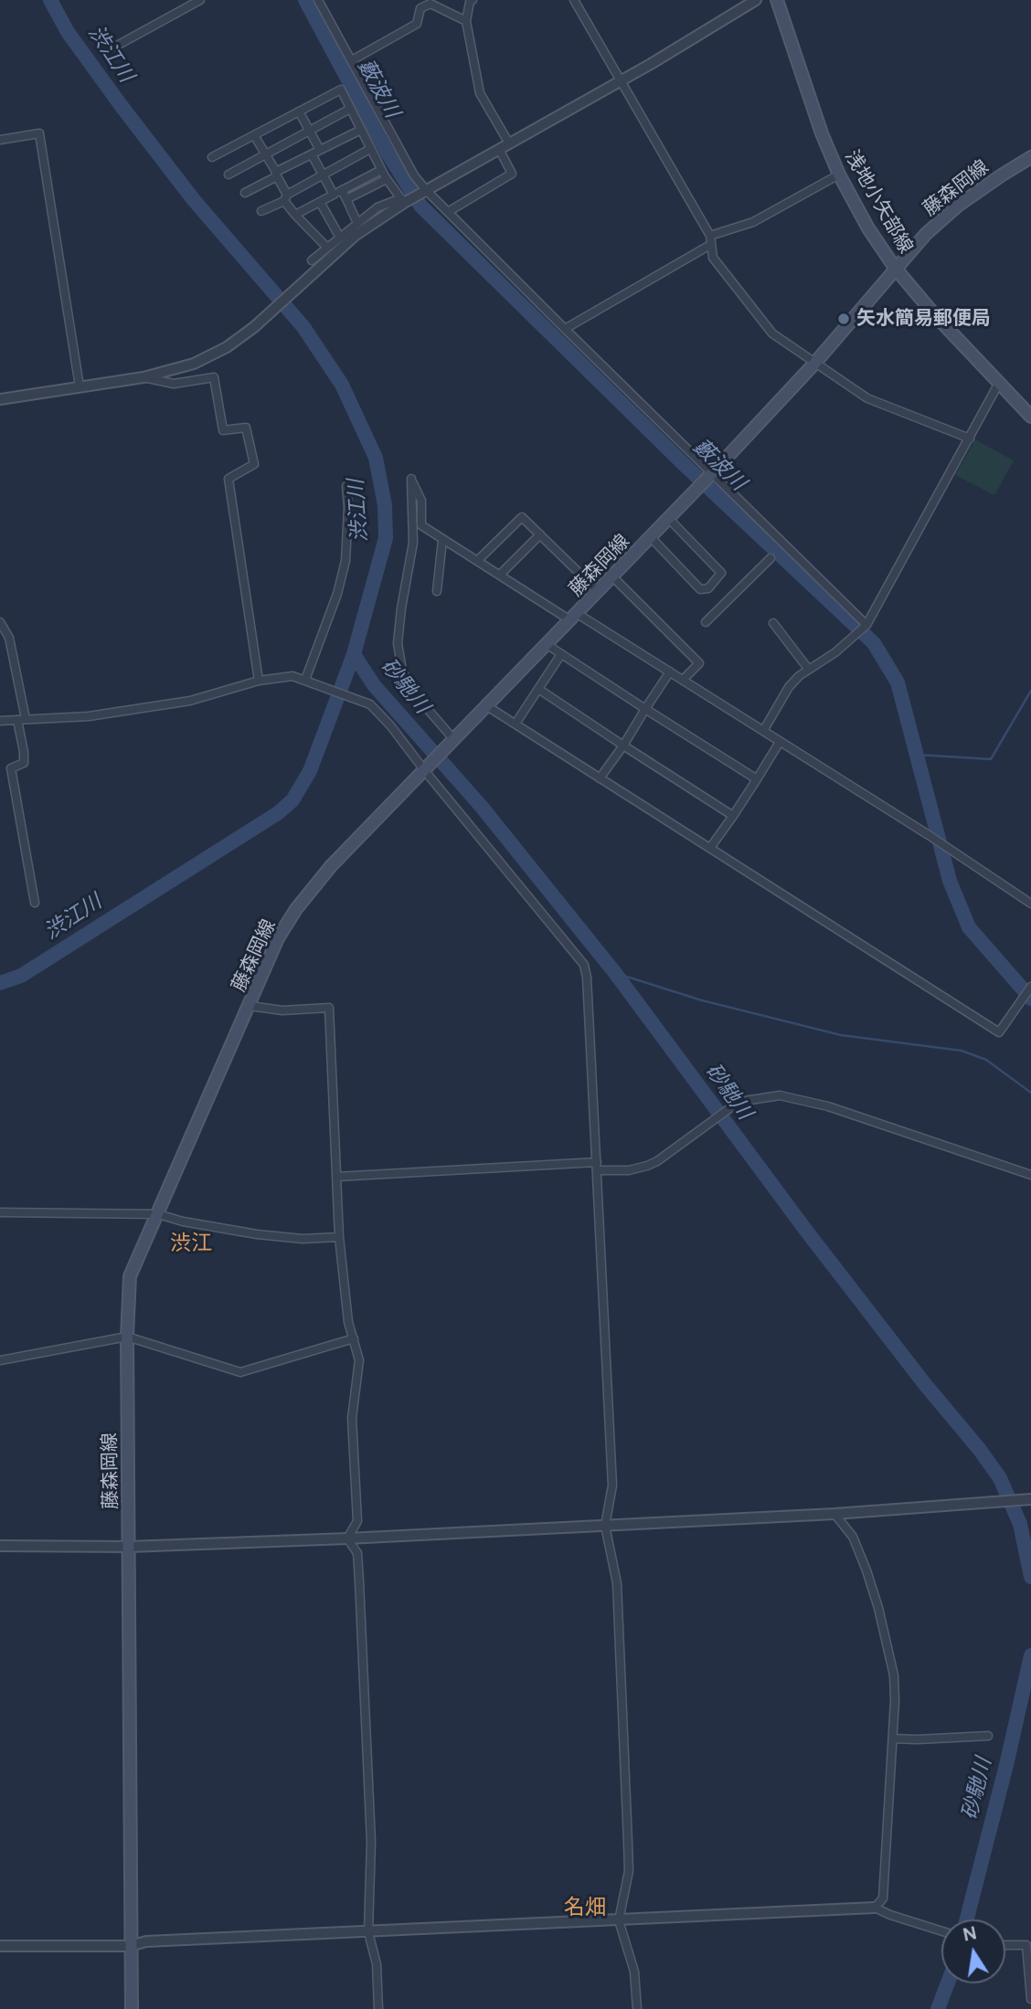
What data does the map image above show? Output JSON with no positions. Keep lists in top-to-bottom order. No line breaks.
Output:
{"streets":{"main road":["藤森岡線","浅地小矢部線"]},"crossings":[["藤森岡線","浅地小矢部線"]],"districts":["渋江","名畑"],"water":["渋江川","藪波川","砂馳川"],"places":["矢水簡易郵便局"],"north":"top"}
